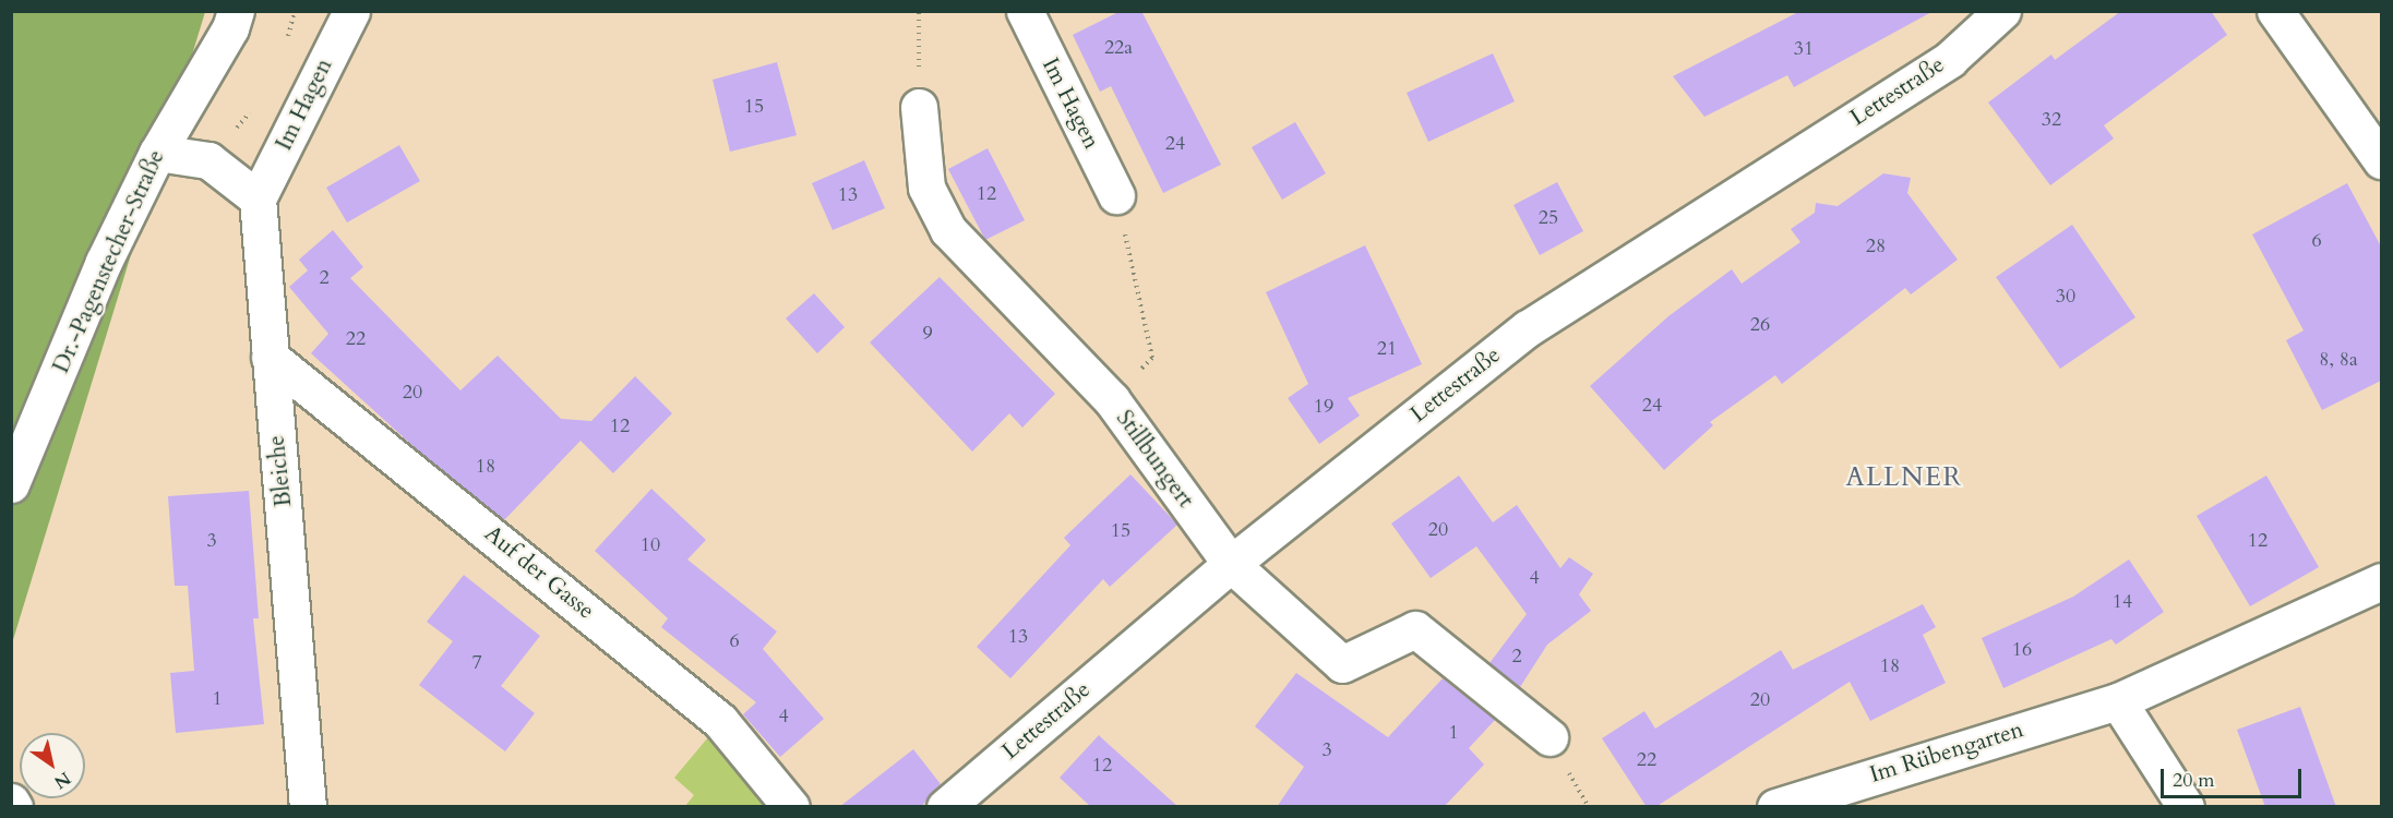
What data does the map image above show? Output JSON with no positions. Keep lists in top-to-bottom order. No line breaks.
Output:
{"streets":{"street":["Lettestraße","Im Hagen","Dr.-Pagenstecher-Straße","Stillbungert","Bleiche","Auf der Gasse","Im Rübengarten"]},"crossings":[["Lettestraße","Stillbungert"],["Im Hagen","Bleiche"],["Bleiche","Auf der Gasse"]],"districts":["ALLNER"],"house_numbers":["22a","31","15","32","24","12","13","25","6","28","2","30","26","9","22","21","8, 8a","20","24","19","12","18","20","15","3","12","10","4","14","13","6","16","2","7","18","1","20","4","1","3","22","12"],"scale_bar":"20 m","north":"bottom right"}
